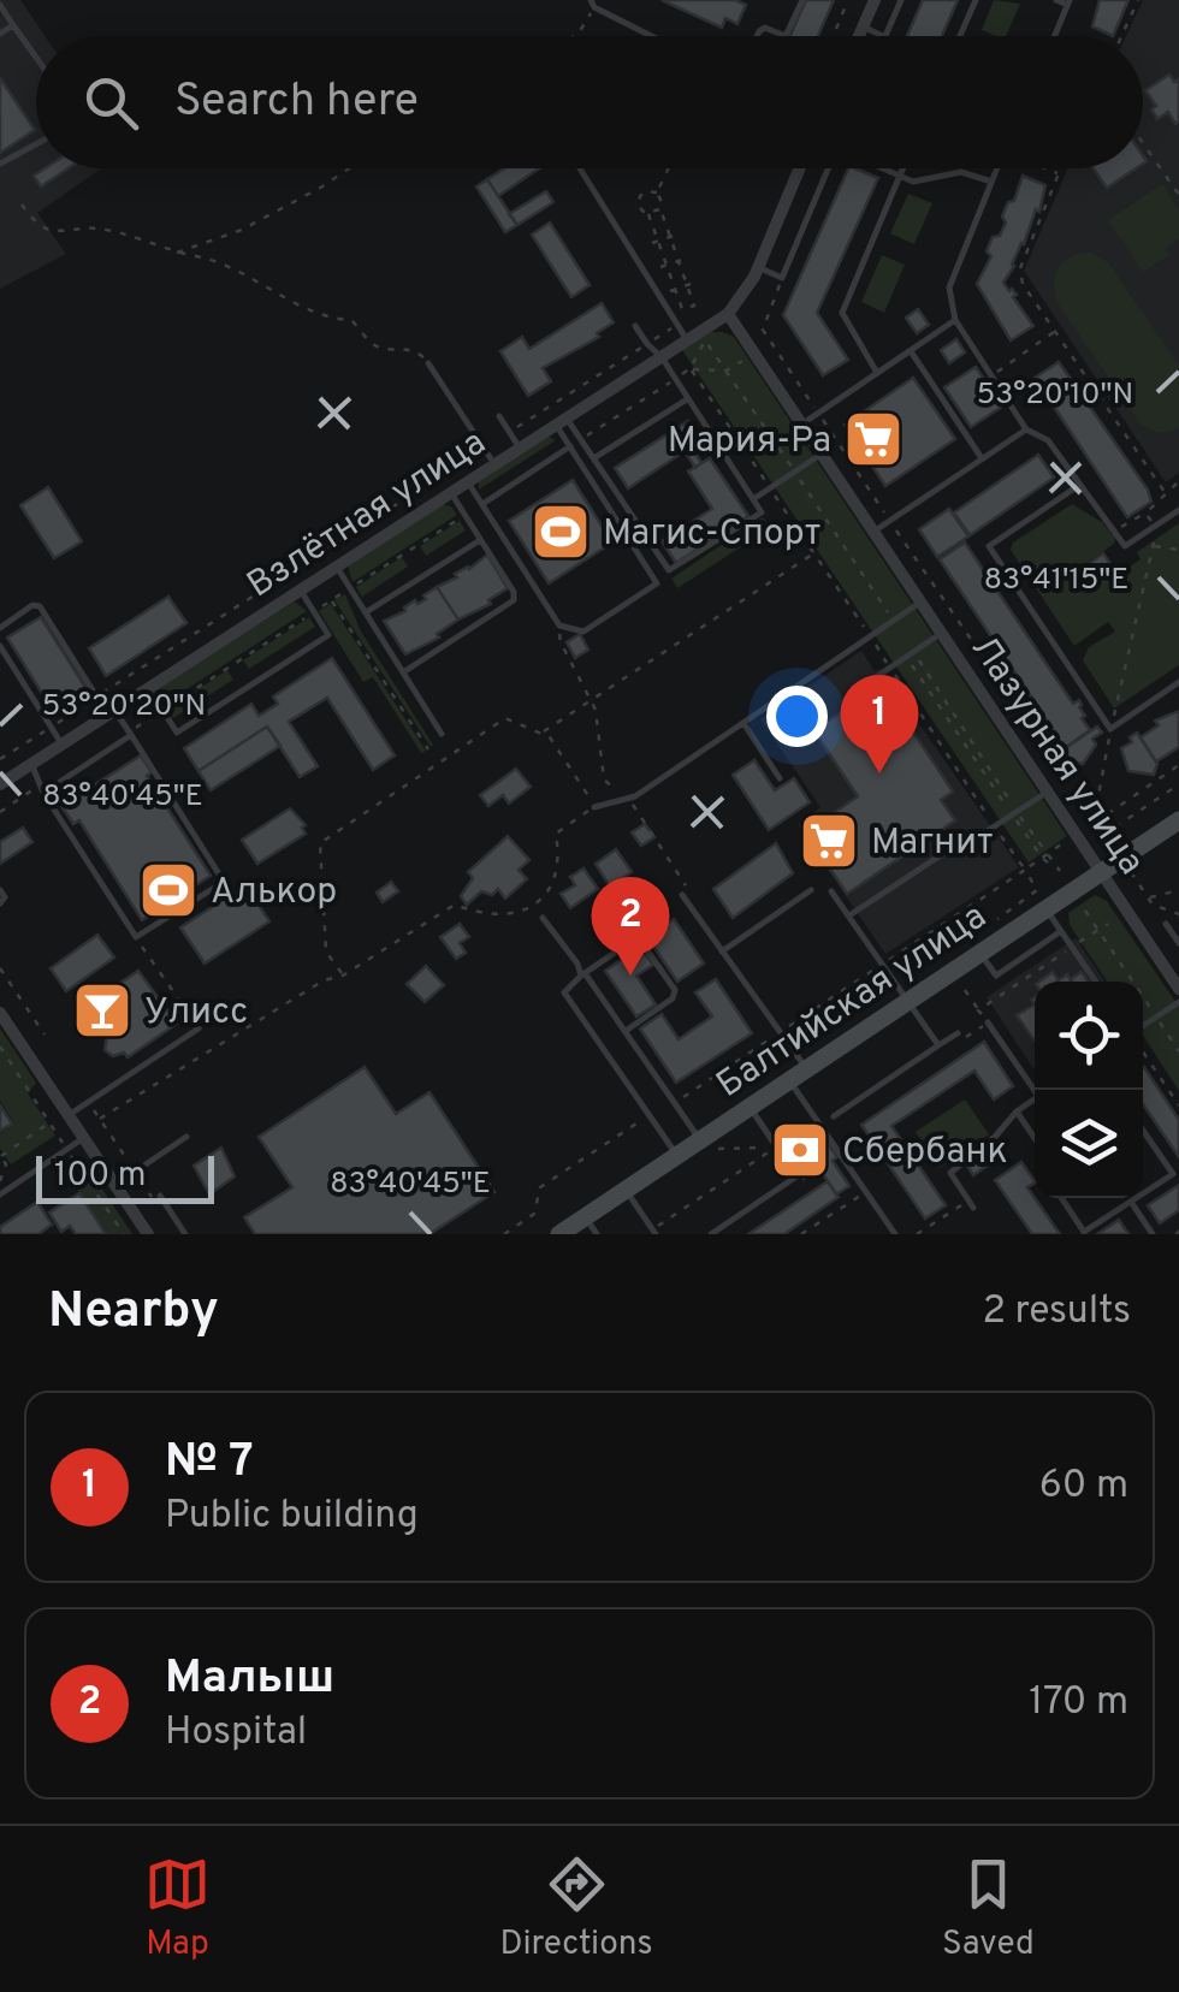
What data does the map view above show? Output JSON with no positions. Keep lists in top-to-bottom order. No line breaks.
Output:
{"streets":{"main road":["Балтийская улица"],"street":["Взлётная улица","Лазурная улица"]},"crossings":[["Взлётная улица","Лазурная улица"],["Лазурная улица","Балтийская улица"]],"places":{"supermarket":["Мария-Ра","Магнит"],"sports":["Магис-Спорт","Алькор"],"bar":["Улисс"],"bank":["Сбербанк"]},"scale_bar":"100 m","page":{"search":"Search here","pins":["1","2"],"scale":"100 m","heading":["Nearby","2 results"],"list":[{"mark":"1","name":"№ 7","note":"Public building","value":"60 m"},{"mark":"2","name":"Малыш","note":"Hospital","value":"170 m"}],"nav":["Map","Directions","Saved"]},"coordinates":["53°20'10\"N","83°41'15\"E","53°20'20\"N","83°40'45\"E"]}
